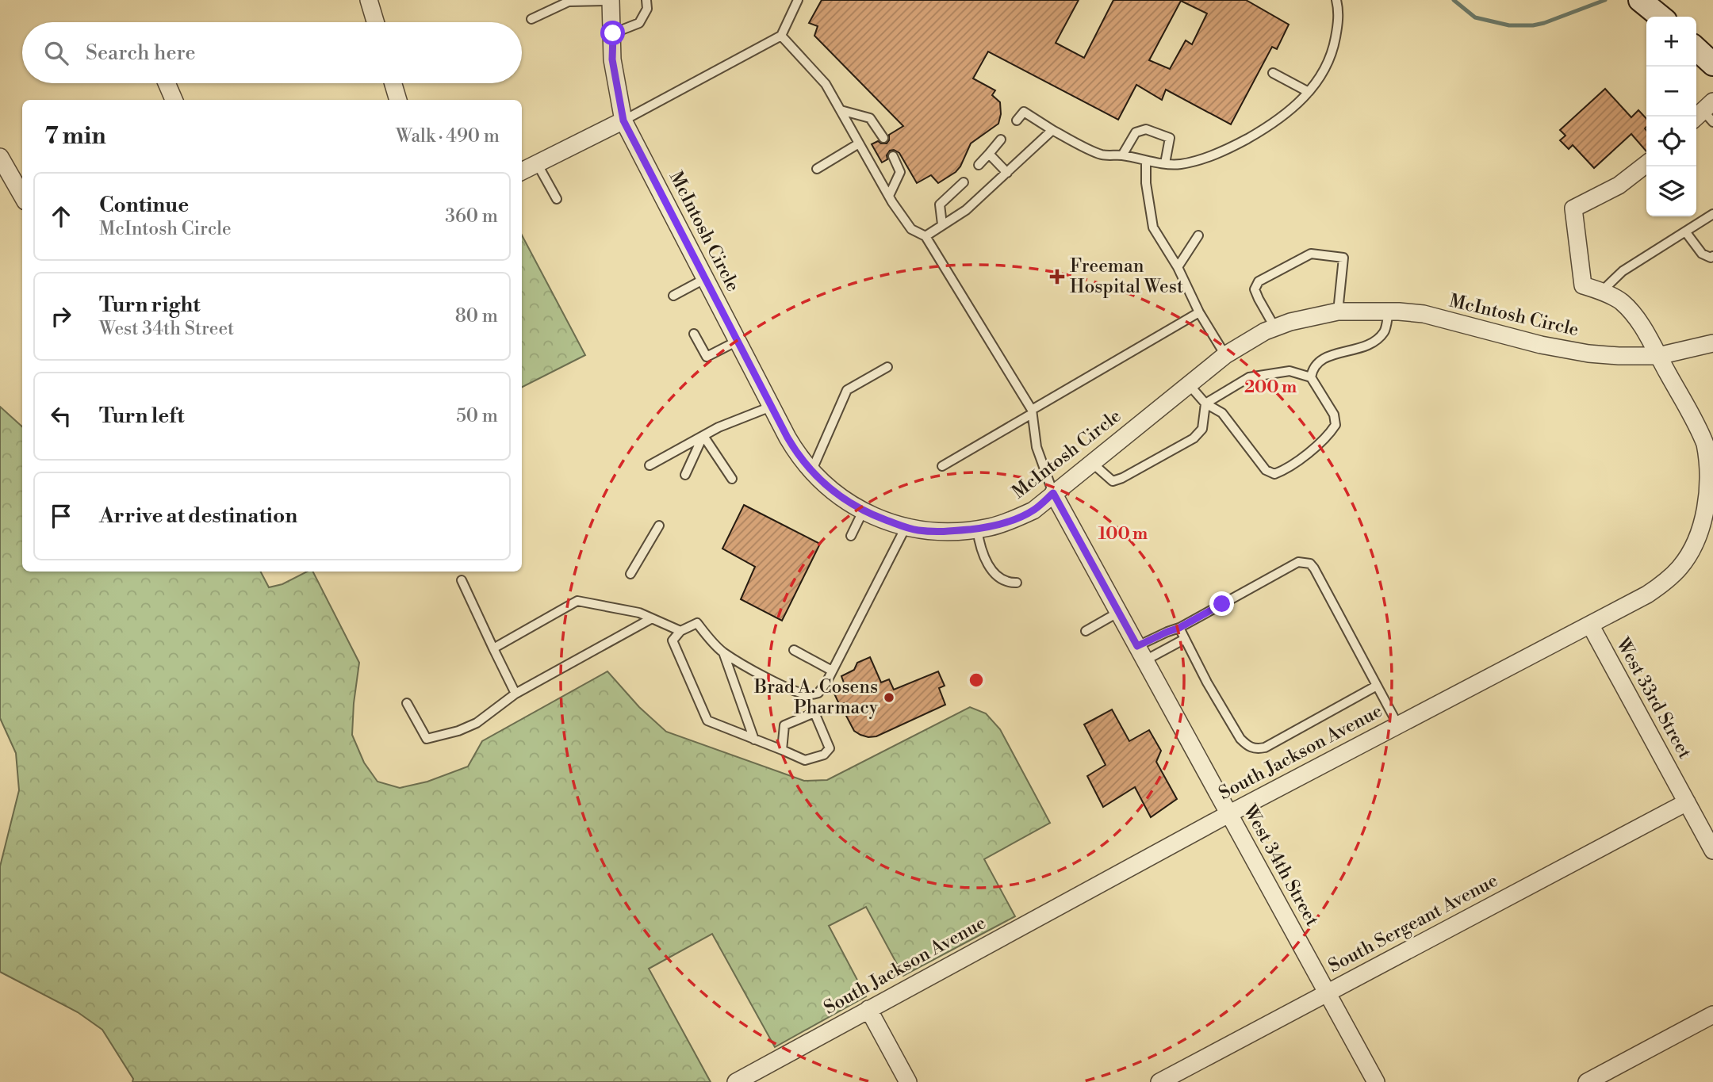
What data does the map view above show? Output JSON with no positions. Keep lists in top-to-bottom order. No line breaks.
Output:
{"streets":{"street":["McIntosh Circle","West 33rd Street","South Jackson Avenue","West 34th Street","South Sergeant Avenue"]},"crossings":[["McIntosh Circle","South Jackson Avenue"],["McIntosh Circle","West 34th Street"],["West 33rd Street","South Jackson Avenue"],["West 33rd Street","South Sergeant Avenue"],["South Jackson Avenue","West 34th Street"],["West 34th Street","South Sergeant Avenue"]],"places":{"health":["Freeman Hospital West"],"other":["Brad A. Cosens Pharmacy"]},"page":{"map_buttons":["+","−"],"search":"Search here","heading":["7 min","Walk · 490 m"],"list":[["Continue","McIntosh Circle","360 m"],["Turn right","West 34th Street","80 m"],["Turn left","50 m"],"Arrive at destination"]},"rings":["200 m","100 m"]}
